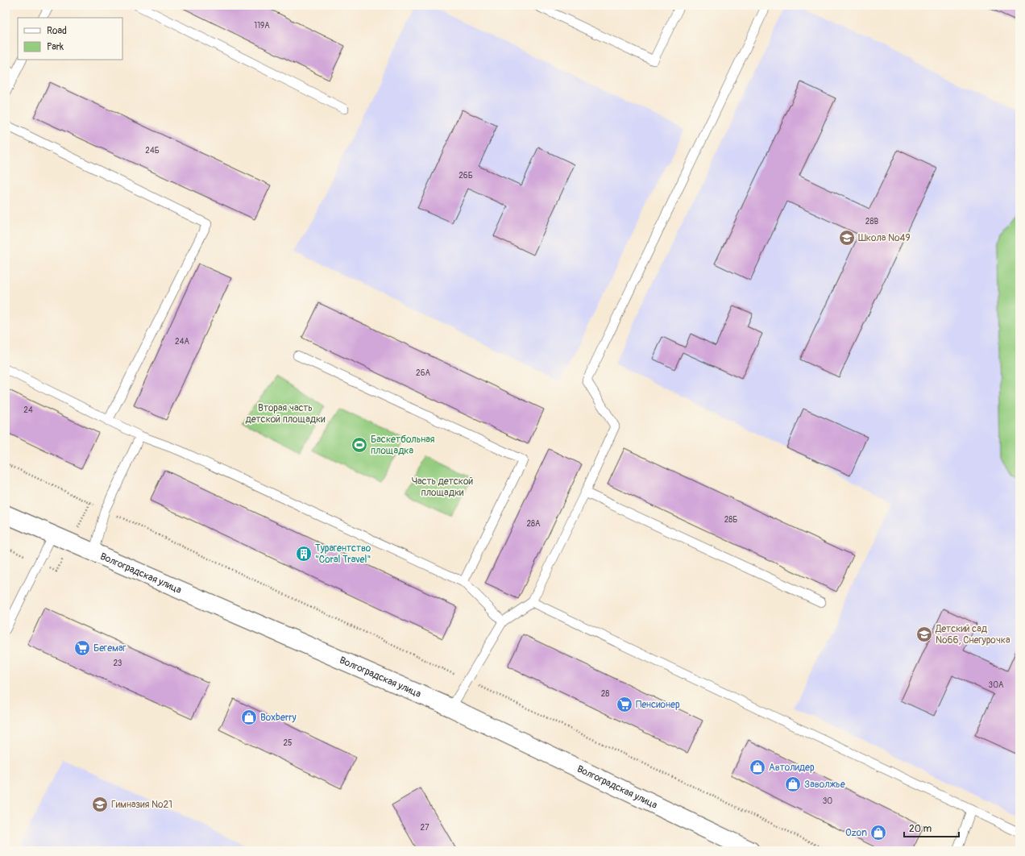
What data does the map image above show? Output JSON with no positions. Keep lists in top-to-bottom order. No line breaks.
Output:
{"streets":{"main road":["Волгоградская улица"]},"parks":["Вторая часть детской площадки","Часть детской площадки"],"places":{"school or university":["Школа №49","Детский сад №66, Снегурочка","Гимназия №21"],"sports":["Баскетбольная площадка"],"building":["Турагентство \"Coral Travel\""],"supermarket":["Бегемаг","Пенсионер"],"shop":["Boxberry","Автолидер","Заволжье","Ozon"]},"house_numbers":["119А","24Б","26Б","28В","24А","26А","24","28Б","28А","23","30А","28","25","30","27"],"legend":["Road","Park"],"scale_bar":"20 m"}
